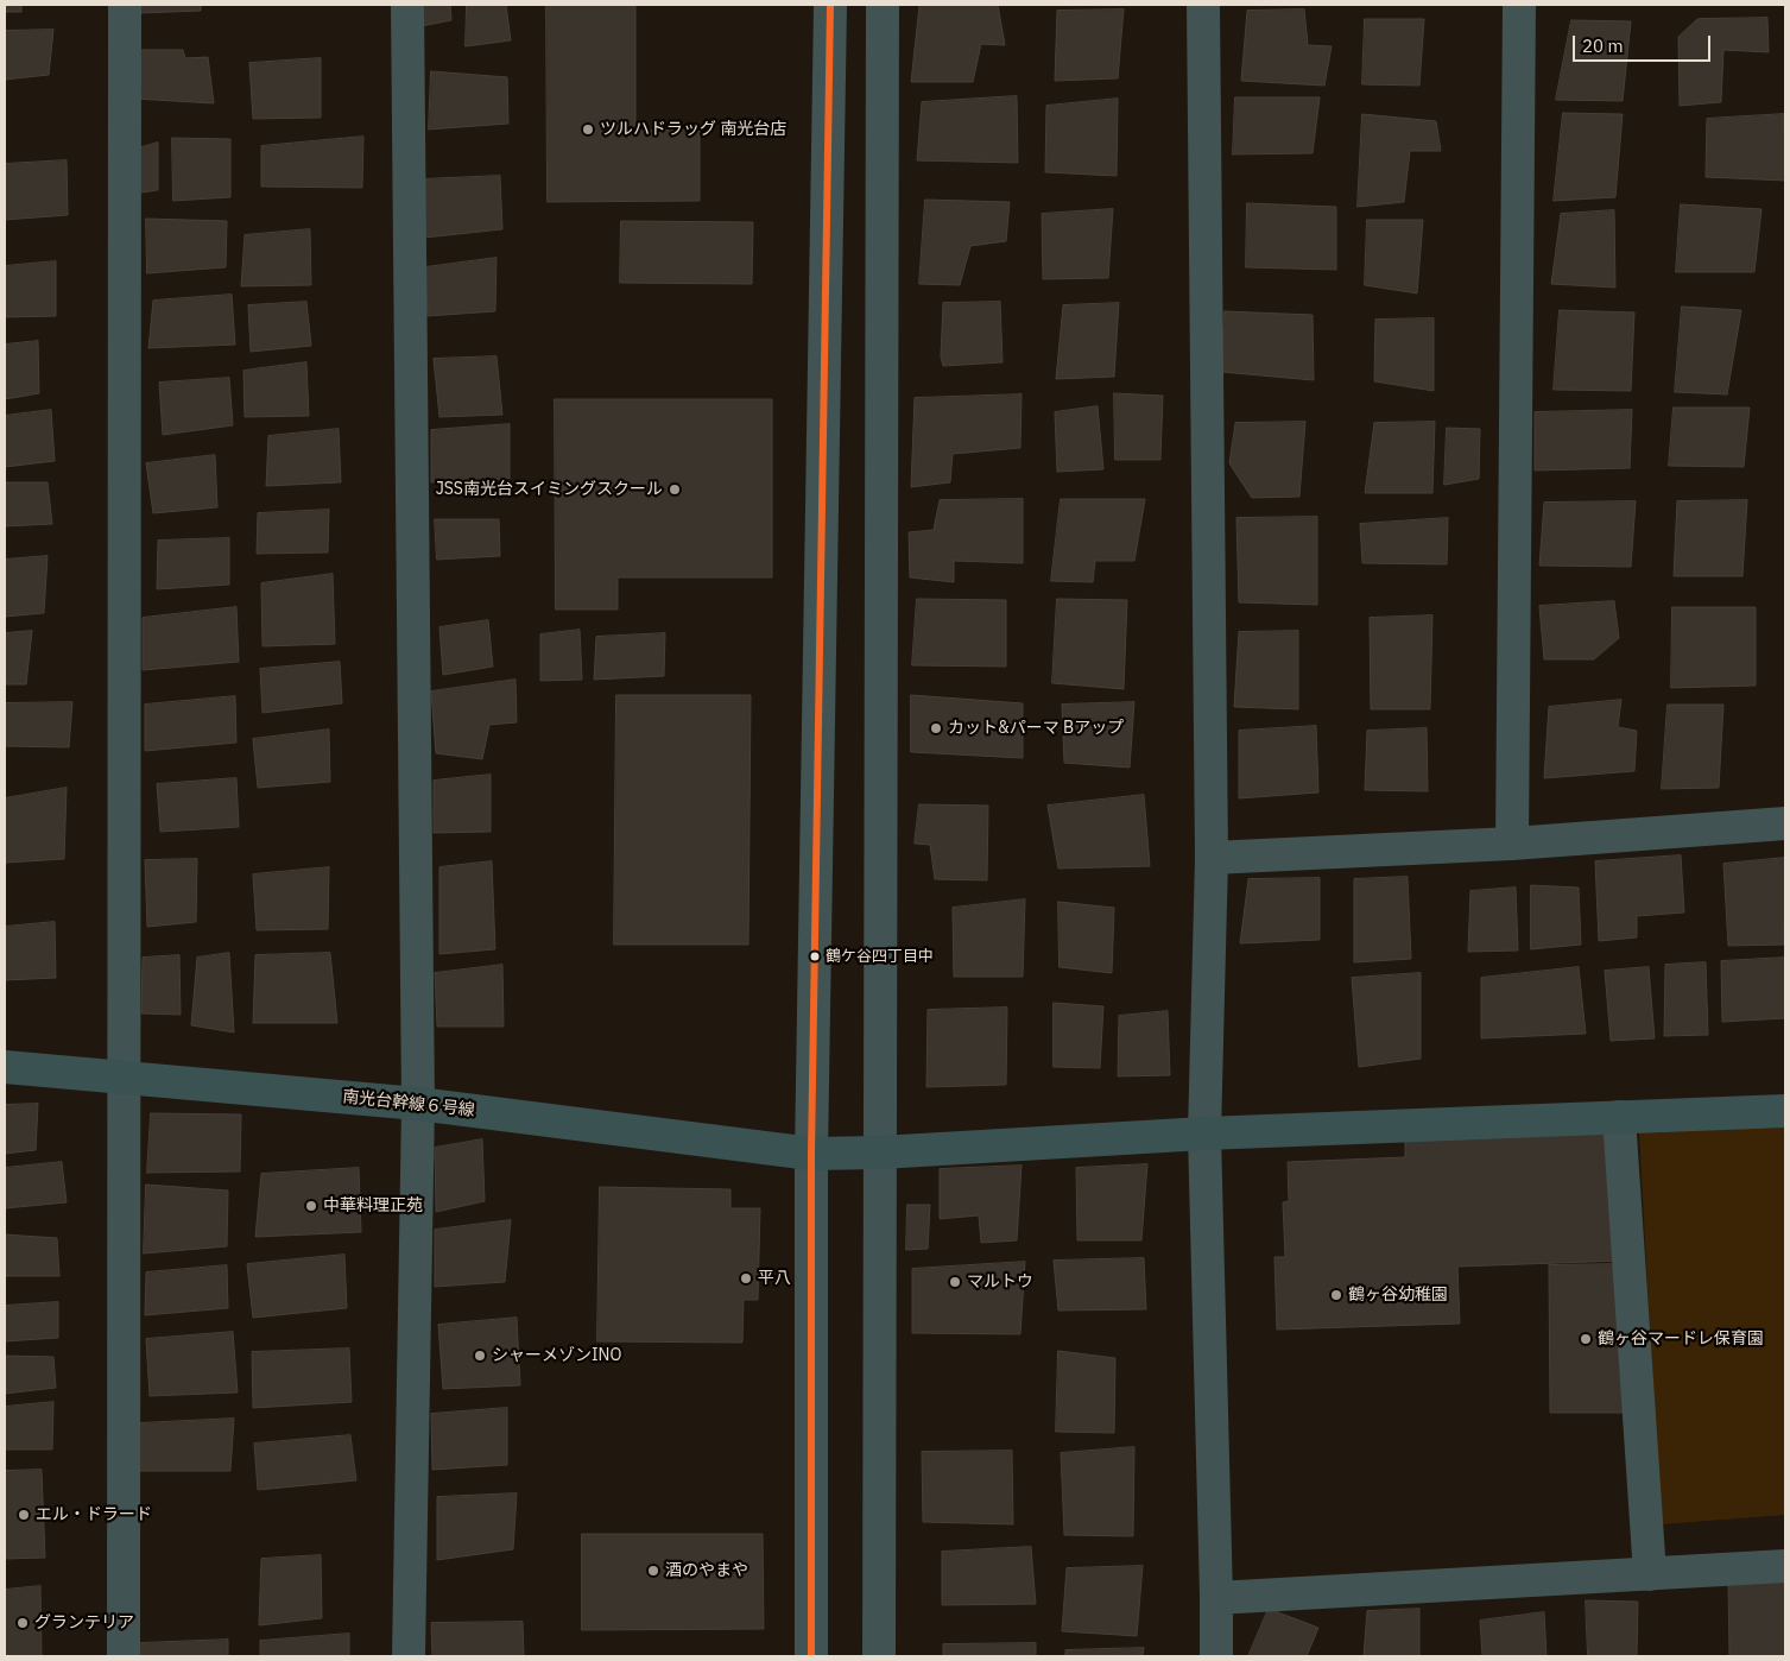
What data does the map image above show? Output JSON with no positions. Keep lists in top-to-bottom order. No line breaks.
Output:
{"streets":{"street":["南光台幹線６号線"]},"places":["ツルハドラッグ 南光台店","JSS南光台スイミングスクール","カット&パーマ Bアップ","鶴ケ谷四丁目中","中華料理正苑","平八","マルトウ","鶴ヶ谷幼稚園","鶴ヶ谷マードレ保育園","シャーメゾンINO","エル・ドラード","酒のやまや","グランテリア"],"scale_bar":"20 m"}
